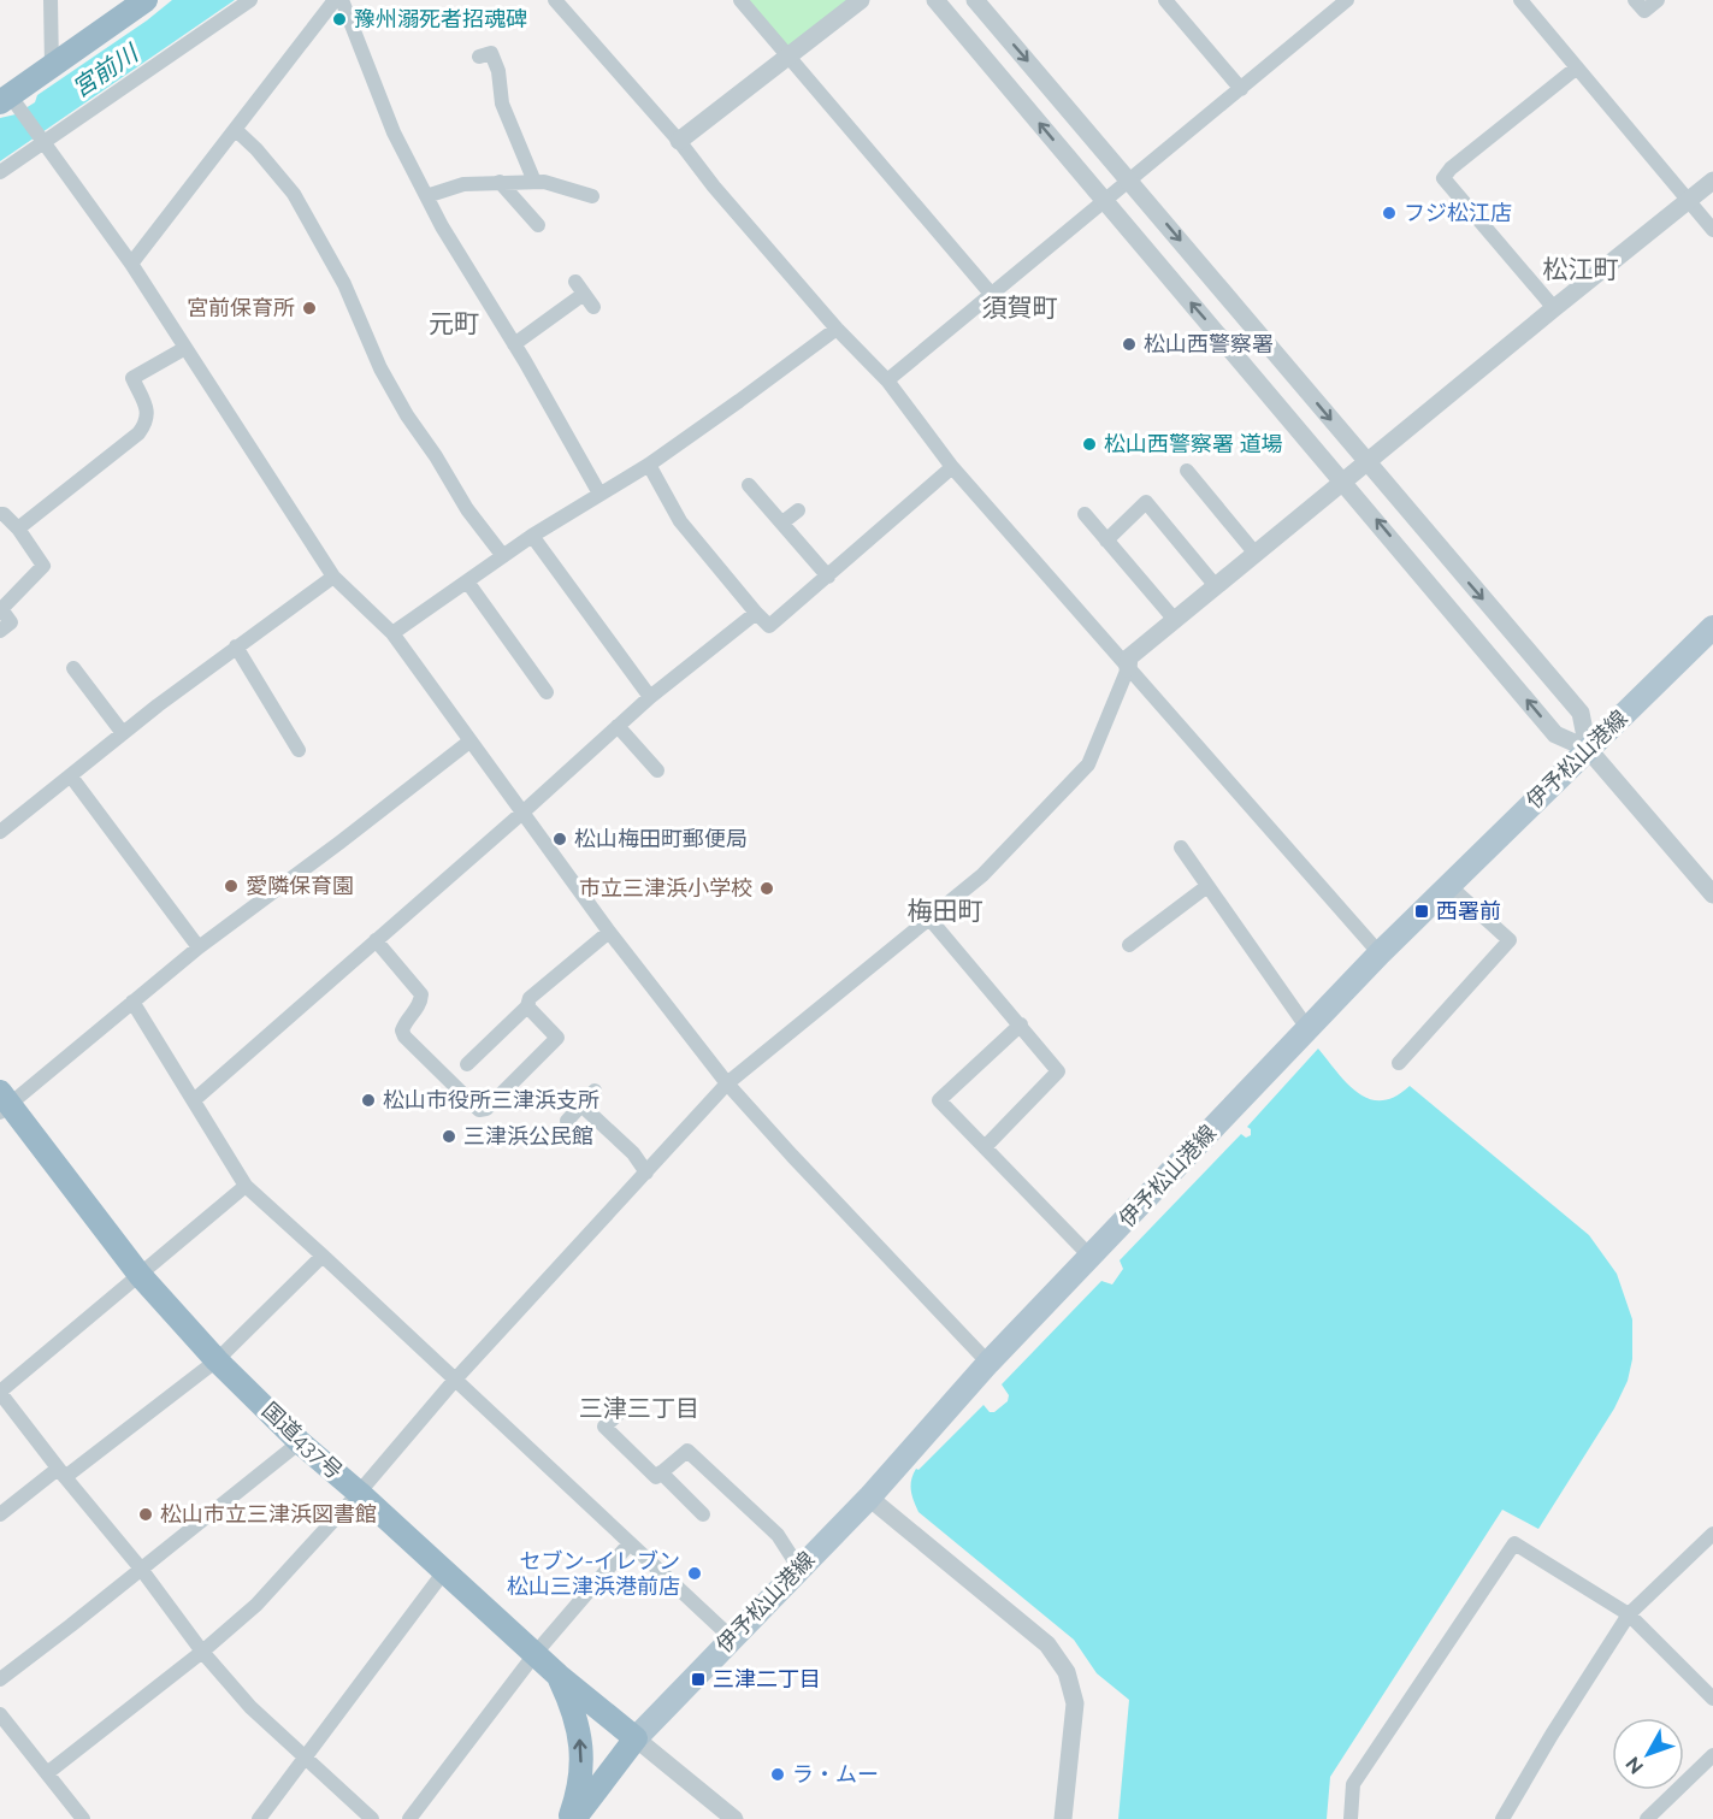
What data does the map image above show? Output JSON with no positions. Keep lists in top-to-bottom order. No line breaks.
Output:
{"streets":{"highway":["国道437号"],"main road":["伊予松山港線"]},"crossings":[["伊予松山港線","国道437号"]],"districts":["松江町","須賀町","元町","梅田町","三津三丁目"],"water":["宮前川"],"places":{"other":["豫州溺死者招魂碑","フジ松江店","宮前保育所","松山西警察署","松山西警察署 道場","松山梅田町郵便局","愛隣保育園","市立三津浜小学校","松山市役所三津浜支所","三津浜公民館","松山市立三津浜図書館","セブン-イレブン 松山三津浜港前店","ラ・ムー"],"transit":["西署前","三津二丁目"]},"north":"bottom left"}
